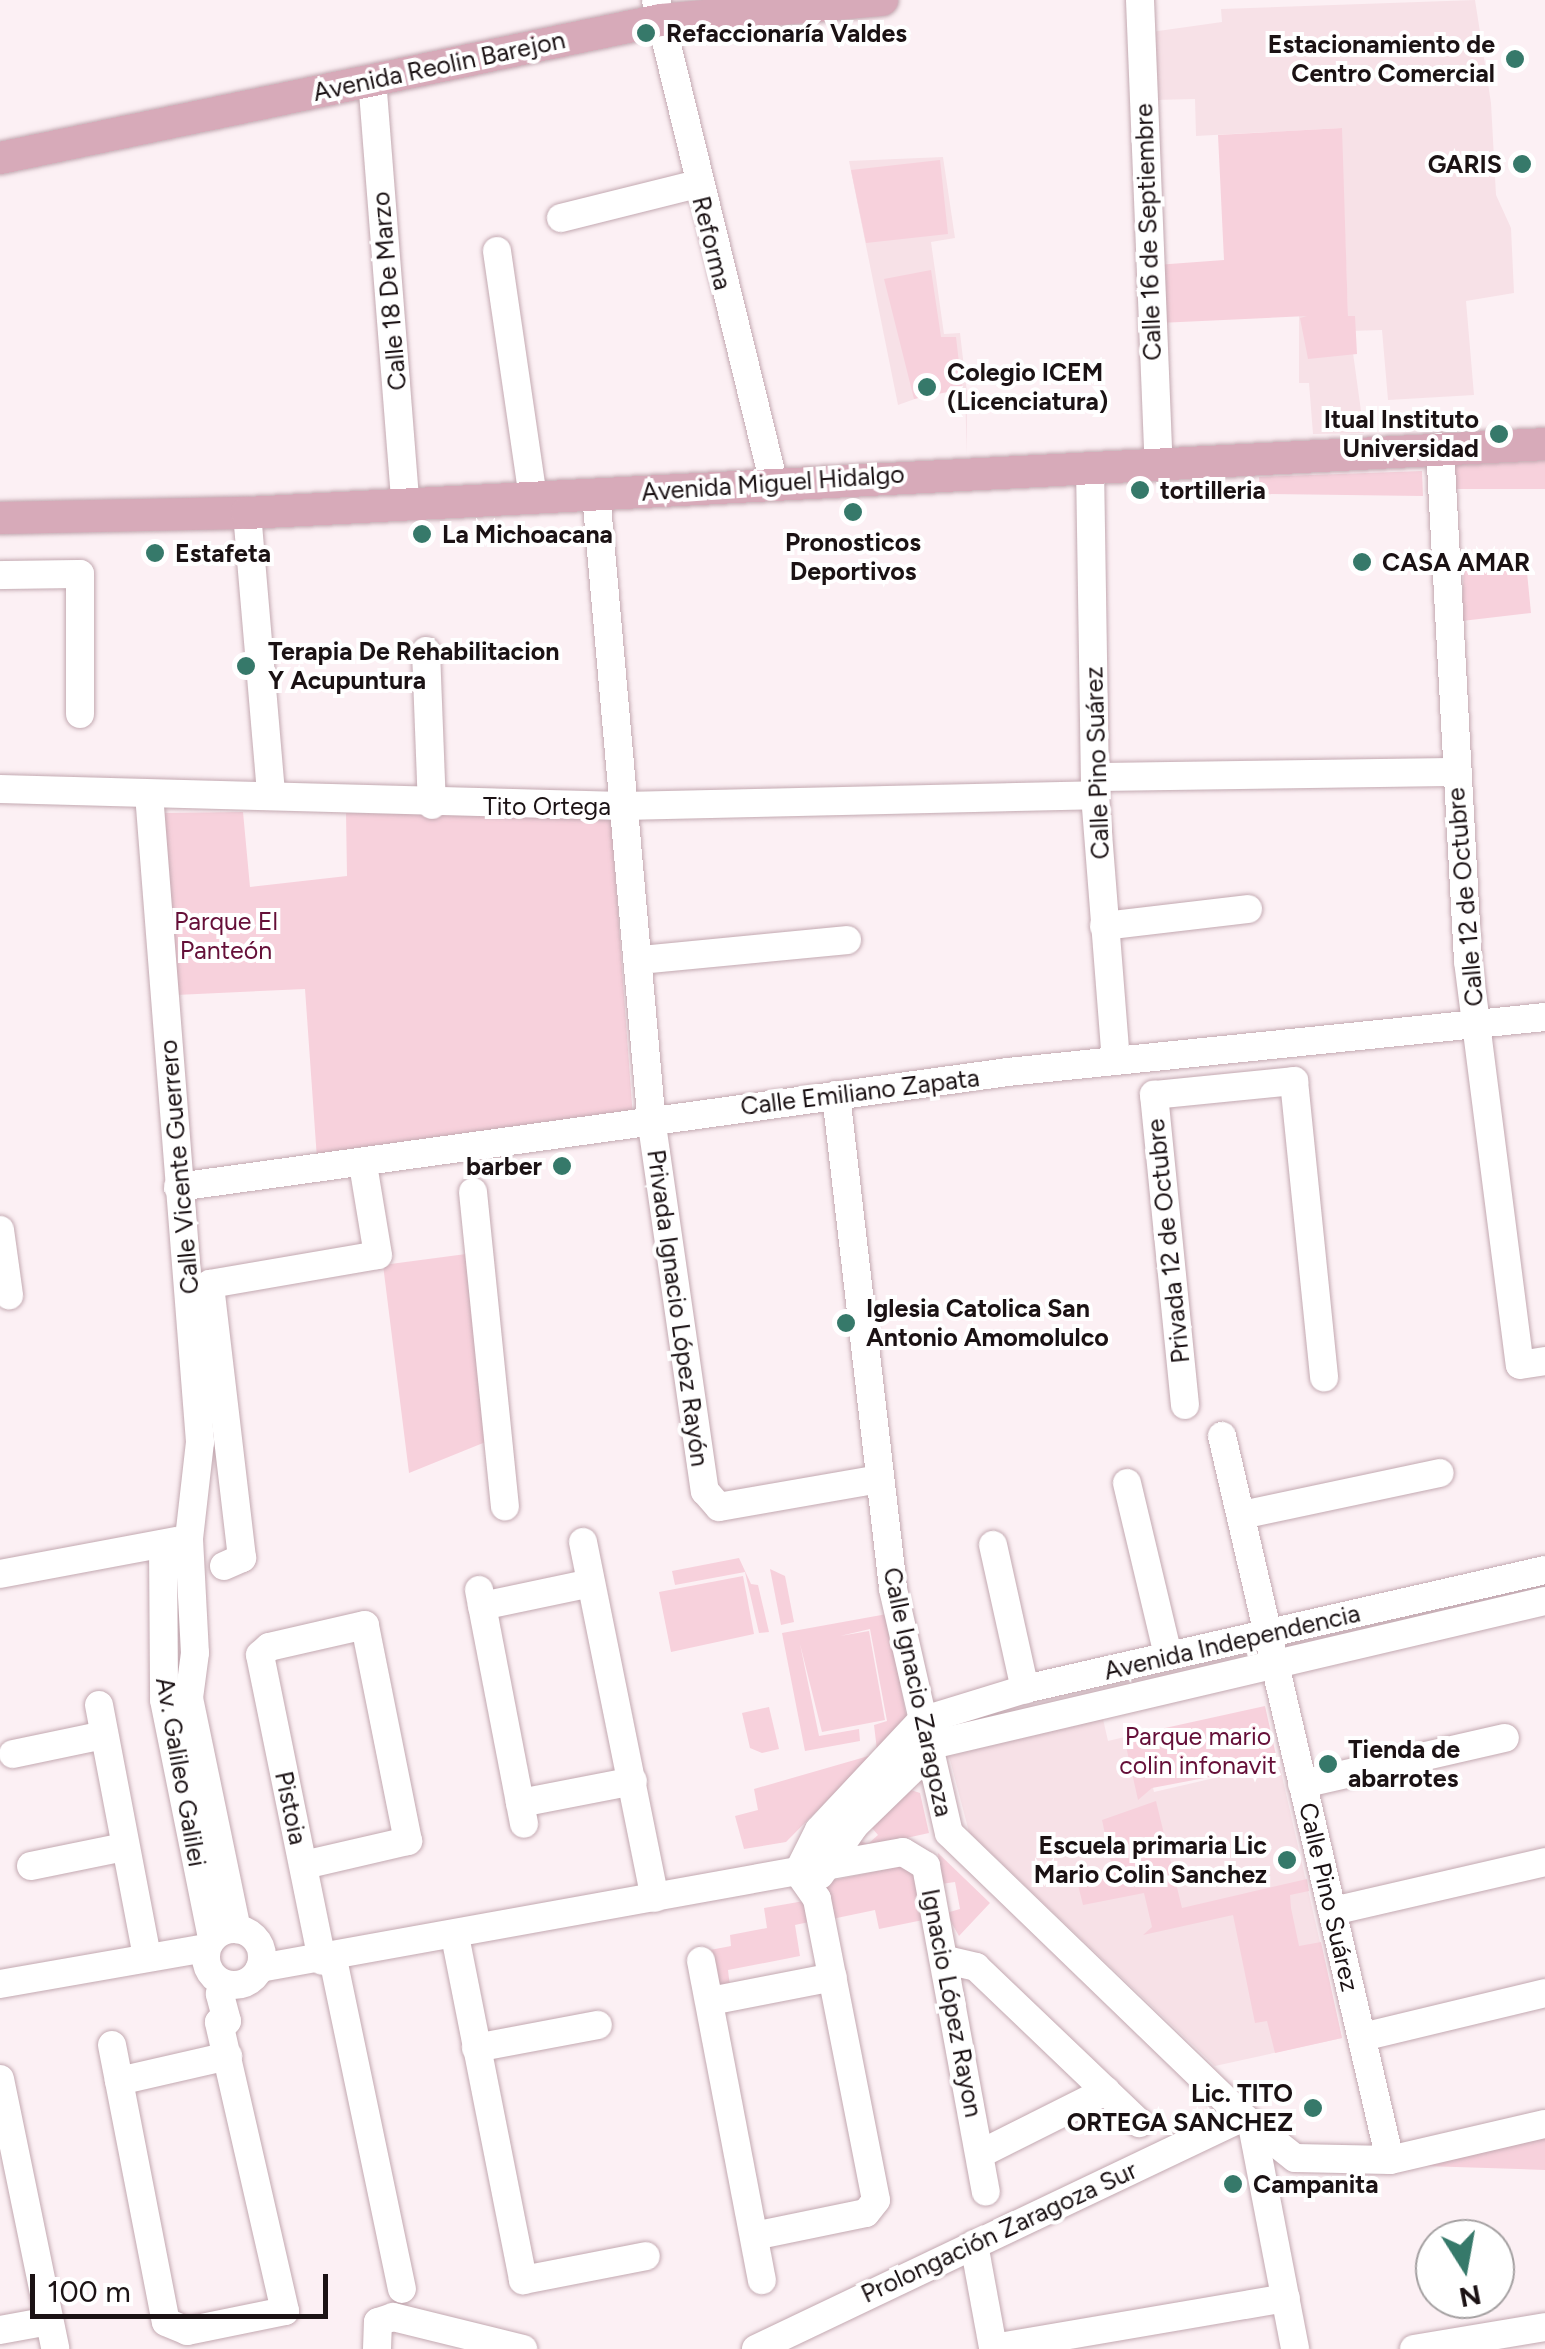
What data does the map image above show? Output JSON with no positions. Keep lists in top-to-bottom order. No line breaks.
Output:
{"streets":{"main road":["Avenida Reolin Barejon","Avenida Miguel Hidalgo"],"street":["Calle 16 de Septiembre","Reforma","Calle 18 De Marzo","Calle Pino Suárez","Tito Ortega","Calle 12 de Octubre","Calle Emiliano Zapata","Calle Vicente Guerrero","Privada 12 de Octubre","Privada Ignacio López Rayón","Avenida Independencia","Calle Ignacio Zaragoza","Av. Galileo Galilei","Pistoia","Ignacio López Rayon","Prolongación Zaragoza Sur"]},"crossings":[["Avenida Reolin Barejon","Reforma"],["Avenida Reolin Barejon","Calle 18 De Marzo"],["Calle 16 de Septiembre","Avenida Miguel Hidalgo"],["Reforma","Avenida Miguel Hidalgo"],["Calle 18 De Marzo","Avenida Miguel Hidalgo"],["Avenida Miguel Hidalgo","Calle Pino Suárez"],["Avenida Miguel Hidalgo","Calle 12 de Octubre"],["Avenida Miguel Hidalgo","Privada Ignacio López Rayón"],["Calle Pino Suárez","Tito Ortega"],["Calle Pino Suárez","Calle Emiliano Zapata"],["Calle Pino Suárez","Avenida Independencia"],["Calle Pino Suárez","Calle Ignacio Zaragoza"],["Tito Ortega","Calle 12 de Octubre"],["Tito Ortega","Calle Vicente Guerrero"],["Tito Ortega","Privada Ignacio López Rayón"],["Calle 12 de Octubre","Calle Emiliano Zapata"],["Calle Emiliano Zapata","Calle Vicente Guerrero"],["Calle Emiliano Zapata","Privada Ignacio López Rayón"],["Calle Emiliano Zapata","Calle Ignacio Zaragoza"],["Calle Vicente Guerrero","Av. Galileo Galilei"],["Privada Ignacio López Rayón","Calle Ignacio Zaragoza"],["Avenida Independencia","Calle Ignacio Zaragoza"],["Calle Ignacio Zaragoza","Prolongación Zaragoza Sur"],["Pistoia","Ignacio López Rayon"]],"parks":["Parque El Panteón","Parque mario colin infonavit"],"places":["Refaccionaría Valdes","Estacionamiento de Centro Comercial","GARIS","Colegio ICEM (Licenciatura)","Itual Instituto Universidad","tortilleria","Pronosticos Deportivos","La Michoacana","Estafeta","CASA AMAR","Terapia De Rehabilitacion Y Acupuntura","barber","Iglesia Catolica San Antonio Amomolulco","Tienda de abarrotes","Escuela primaria Lic Mario Colin Sanchez","Lic. TITO ORTEGA SANCHEZ","Campanita"],"scale_bar":"100 m","north":"bottom"}
